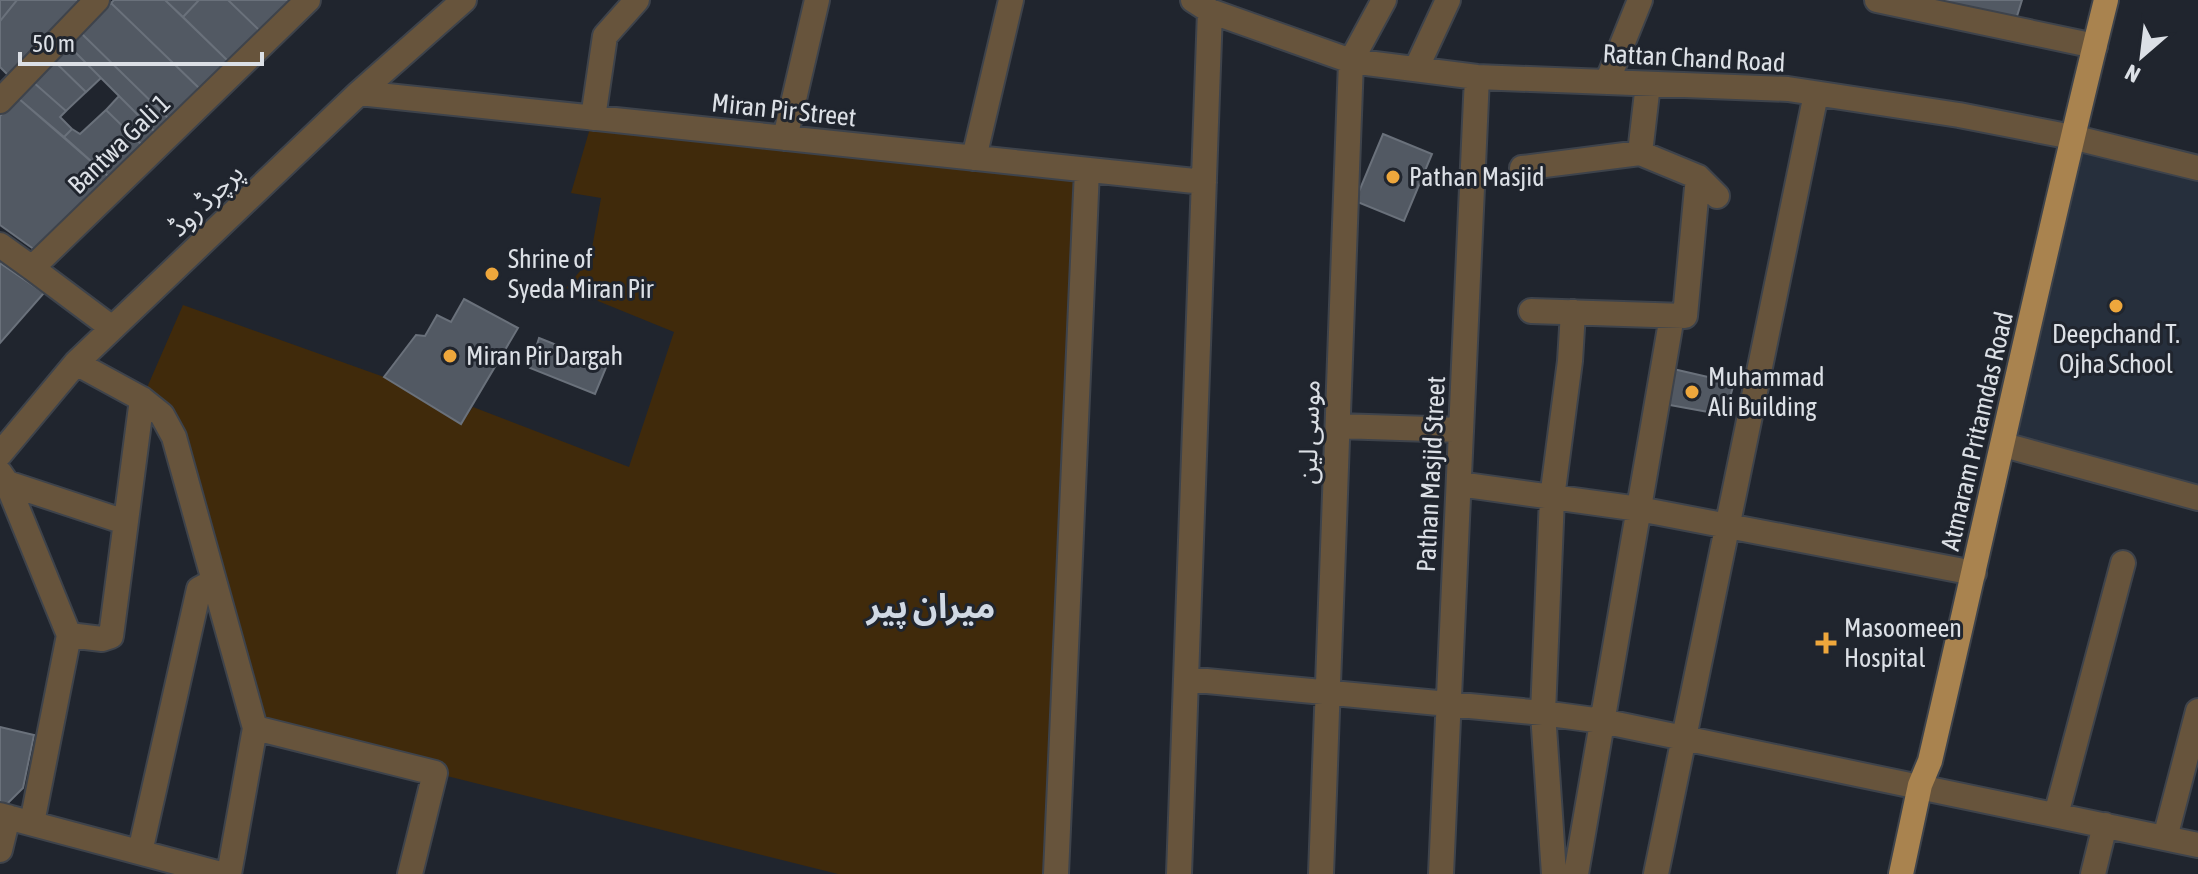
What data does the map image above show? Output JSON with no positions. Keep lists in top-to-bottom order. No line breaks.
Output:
{"streets":{"main road":["Atmaram Pritamdas Road"],"street":["Rattan Chand Road","Miran Pir Street","Bantwa Gali 1","پرچرڈ روڈ","موسی لین","Pathan Masjid Street"]},"crossings":[["Rattan Chand Road","Atmaram Pritamdas Road"],["Rattan Chand Road","موسی لین"],["Rattan Chand Road","Pathan Masjid Street"],["Miran Pir Street","پرچرڈ روڈ"]],"districts":["میران پیر"],"places":{"other":["Pathan Masjid","Shrine of Syeda Miran Pir","Deepchand T. Ojha School","Miran Pir Dargah","Muhammad Ali Building"],"health":["Masoomeen Hospital"]},"scale_bar":"50 m","north":"bottom left"}
